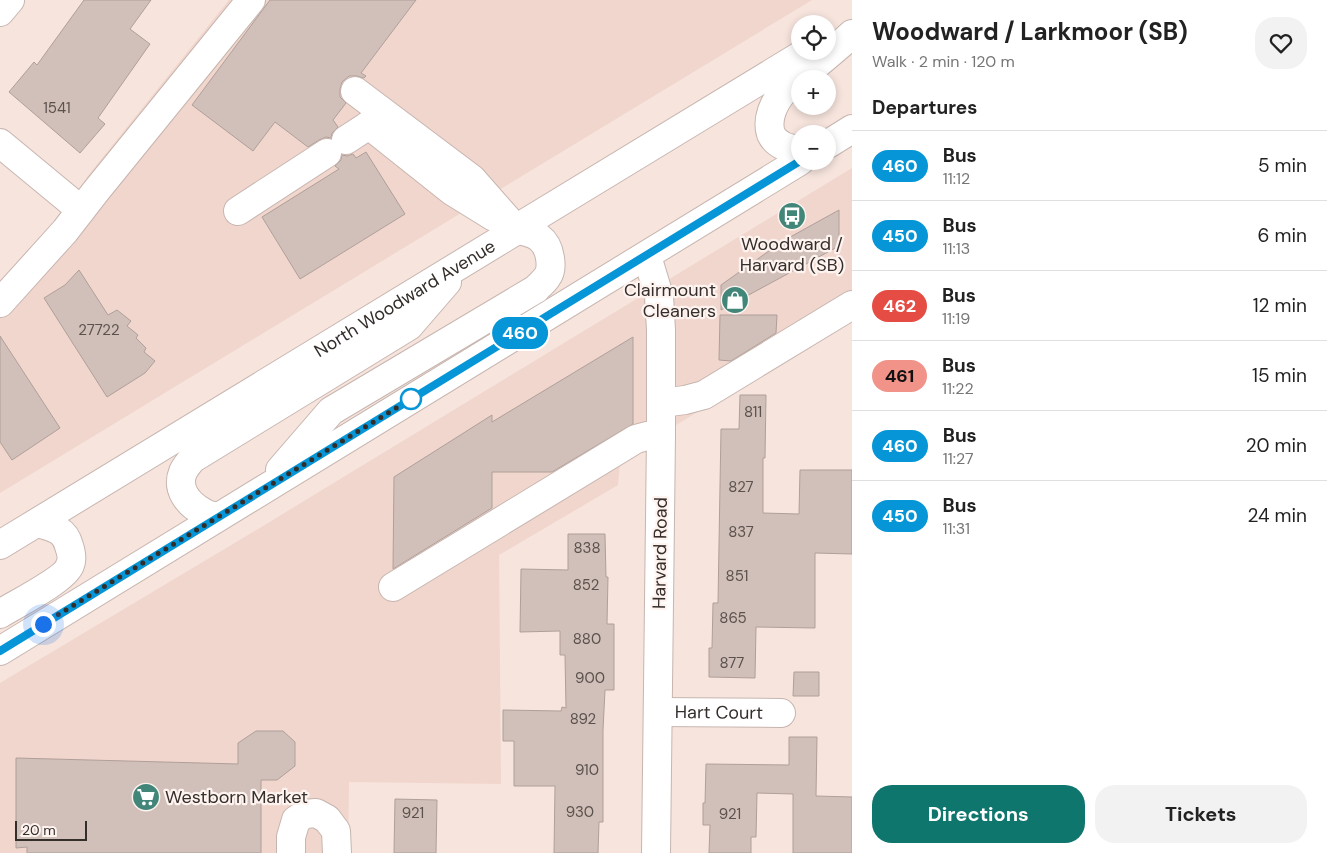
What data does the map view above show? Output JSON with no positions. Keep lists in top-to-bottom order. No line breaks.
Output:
{"streets":{"main road":["North Woodward Avenue","Harvard Road","Hart Court"]},"crossings":[["Harvard Road","Hart Court"]],"places":{"bus stop":["Woodward / Harvard (SB)"],"shop":["Clairmount Cleaners"],"supermarket":["Westborn Market"]},"lines":["bus line 460"],"house_numbers":["1541","27722","811","827","837","838","851","852","865","880","877","900","892","910","930","921","921"],"scale_bar":"20 m","page":{"on_map":"460","heading":[["Woodward / Larkmoor (SB)","Walk · 2 min · 120 m"],"Departures"],"map_buttons":["+","−"],"list":[{"mark":"460","name":"Bus","note":"11:12","value":"5 min"},{"mark":"450","name":"Bus","note":"11:13","value":"6 min"},{"mark":"462","name":"Bus","note":"11:19","value":"12 min"},{"mark":"461","name":"Bus","note":"11:22","value":"15 min"},{"mark":"460","name":"Bus","note":"11:27","value":"20 min"},{"mark":"450","name":"Bus","note":"11:31","value":"24 min"}],"buttons":["Directions","Tickets"],"scale":"20 m"}}
